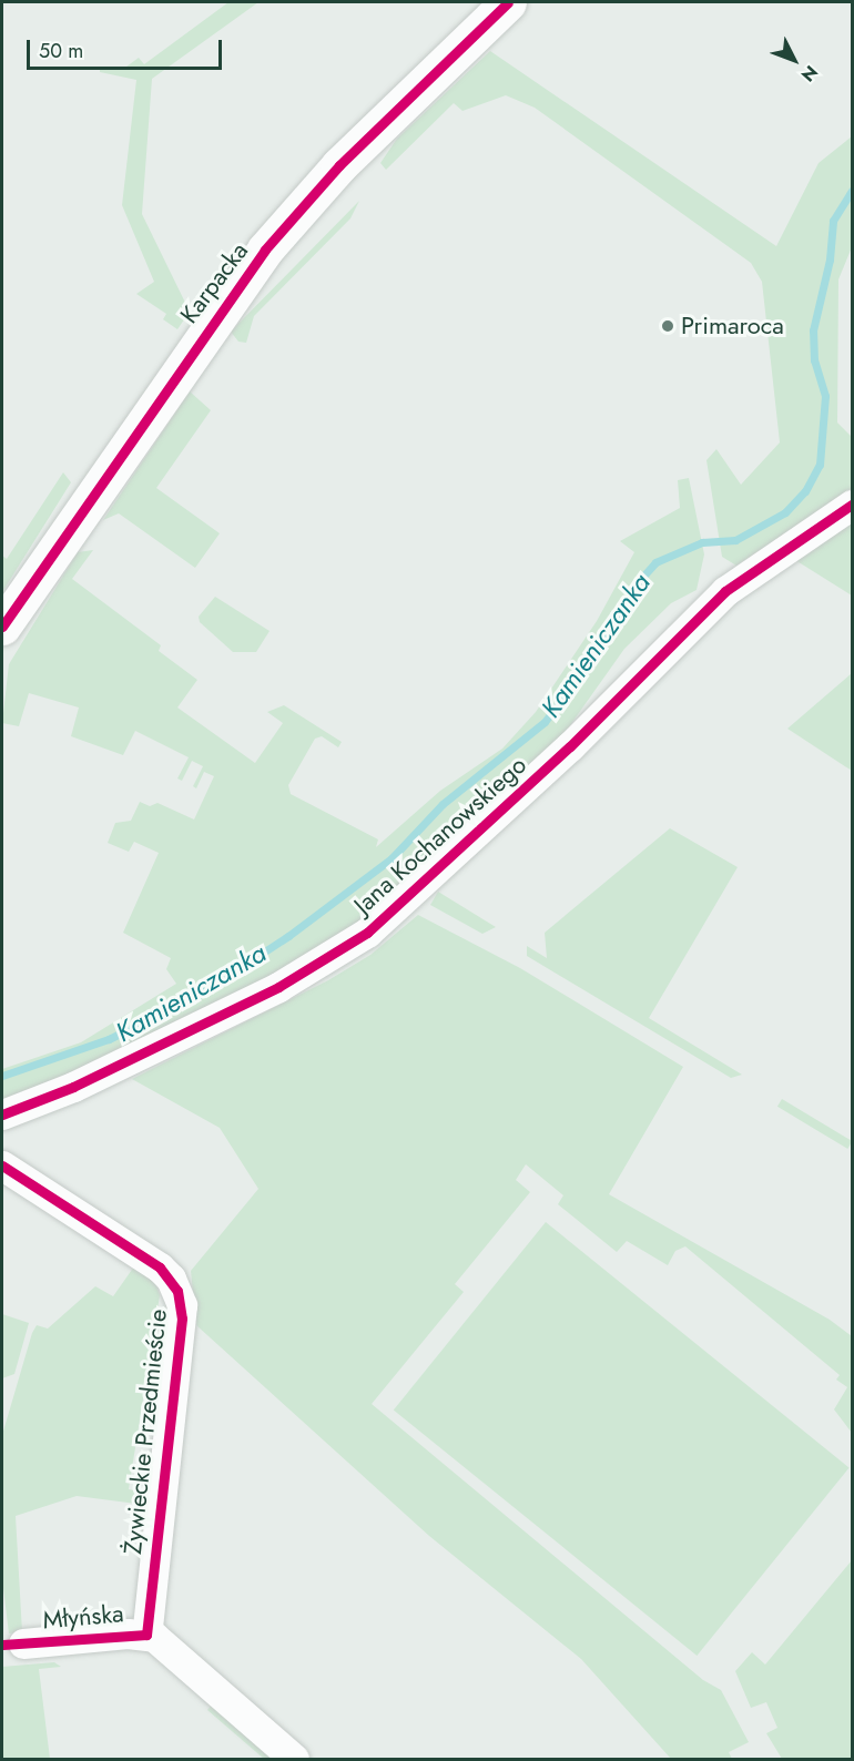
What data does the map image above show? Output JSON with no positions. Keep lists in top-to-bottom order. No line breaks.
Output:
{"streets":{"street":["Karpacka","Jana Kochanowskiego","Żywieckie Przedmieście","Młyńska"]},"crossings":[["Żywieckie Przedmieście","Młyńska"]],"water":["Kamieniczanka"],"places":["Primaroca"],"scale_bar":"50 m","north":"bottom right"}
